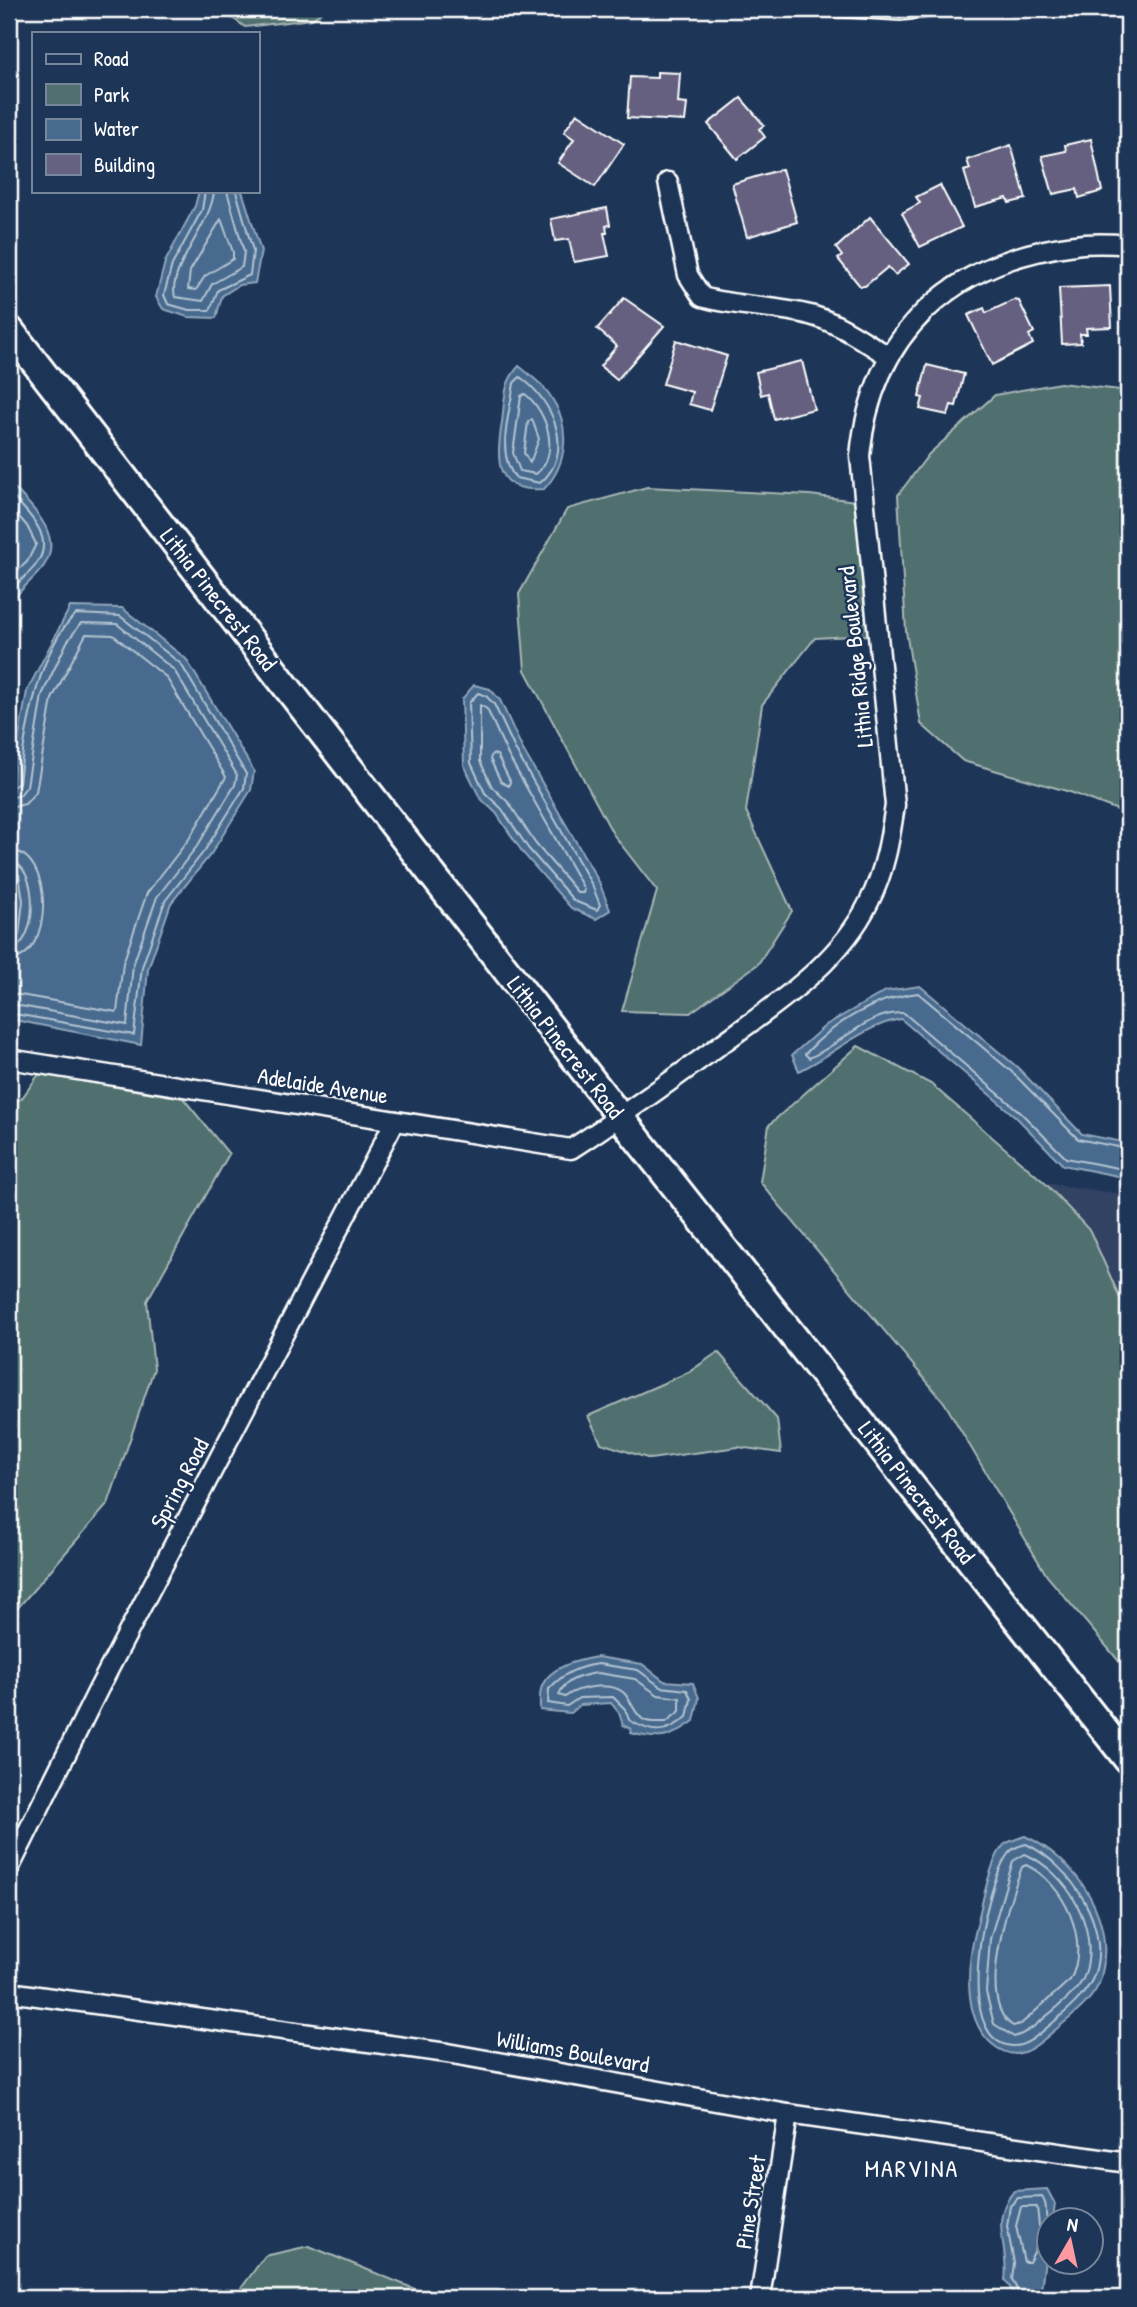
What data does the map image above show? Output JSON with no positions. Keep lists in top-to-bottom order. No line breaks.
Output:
{"streets":{"main road":["Lithia Pinecrest Road"],"street":["Lithia Ridge Boulevard","Adelaide Avenue","Spring Road","Williams Boulevard","Pine Street"]},"crossings":[["Lithia Pinecrest Road","Lithia Ridge Boulevard"],["Lithia Pinecrest Road","Adelaide Avenue"],["Lithia Ridge Boulevard","Adelaide Avenue"],["Adelaide Avenue","Spring Road"],["Williams Boulevard","Pine Street"]],"districts":["MARVINA"],"legend":["Road","Park","Water","Building"],"north":"top"}
